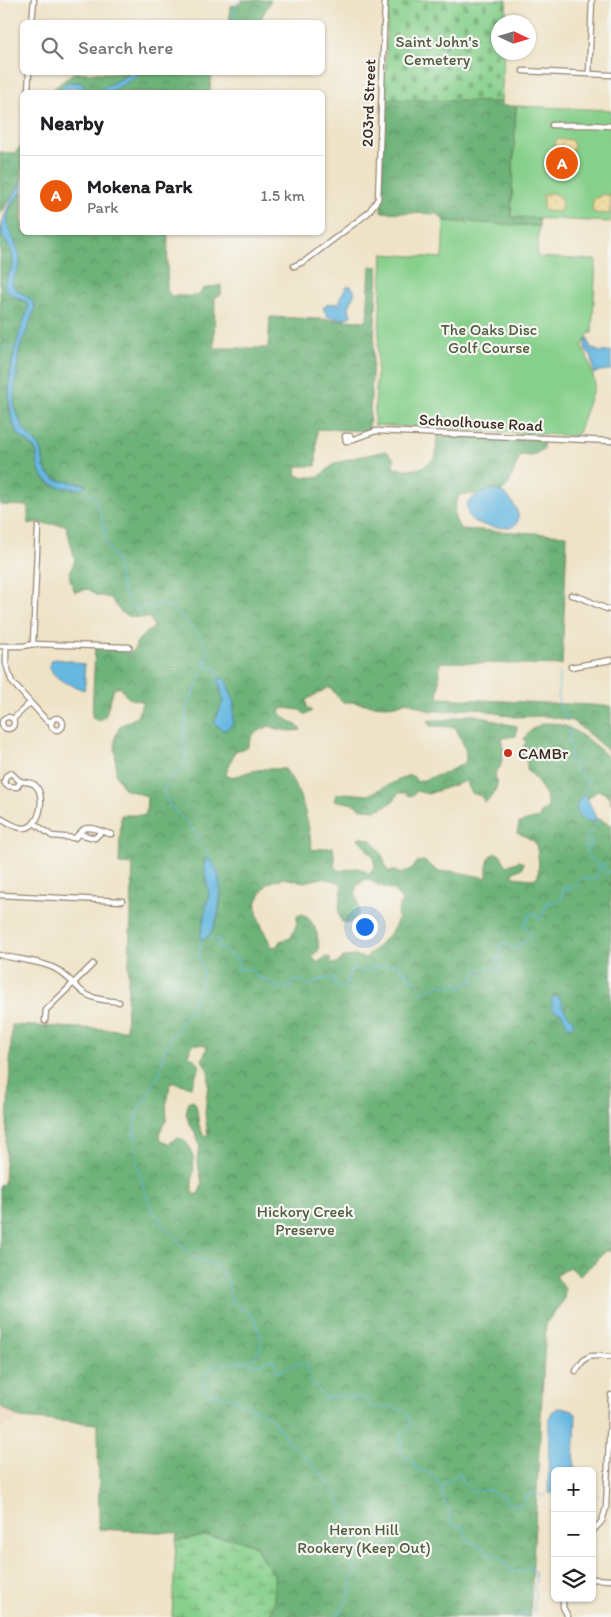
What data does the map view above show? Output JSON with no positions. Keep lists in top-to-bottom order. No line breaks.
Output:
{"streets":{"street":["203rd Street","Schoolhouse Road"]},"parks":["Saint John's Cemetery","The Oaks Disc Golf Course","Hickory Creek Preserve","Heron Hill Rookery (Keep Out)"],"places":["CAMBr"],"north":"right","page":{"search":"Search here","heading":"Nearby","pins":"A","list":[{"mark":"A","name":"Mokena Park","note":"Park","value":"1.5 km"}],"map_buttons":["+","−"]}}
